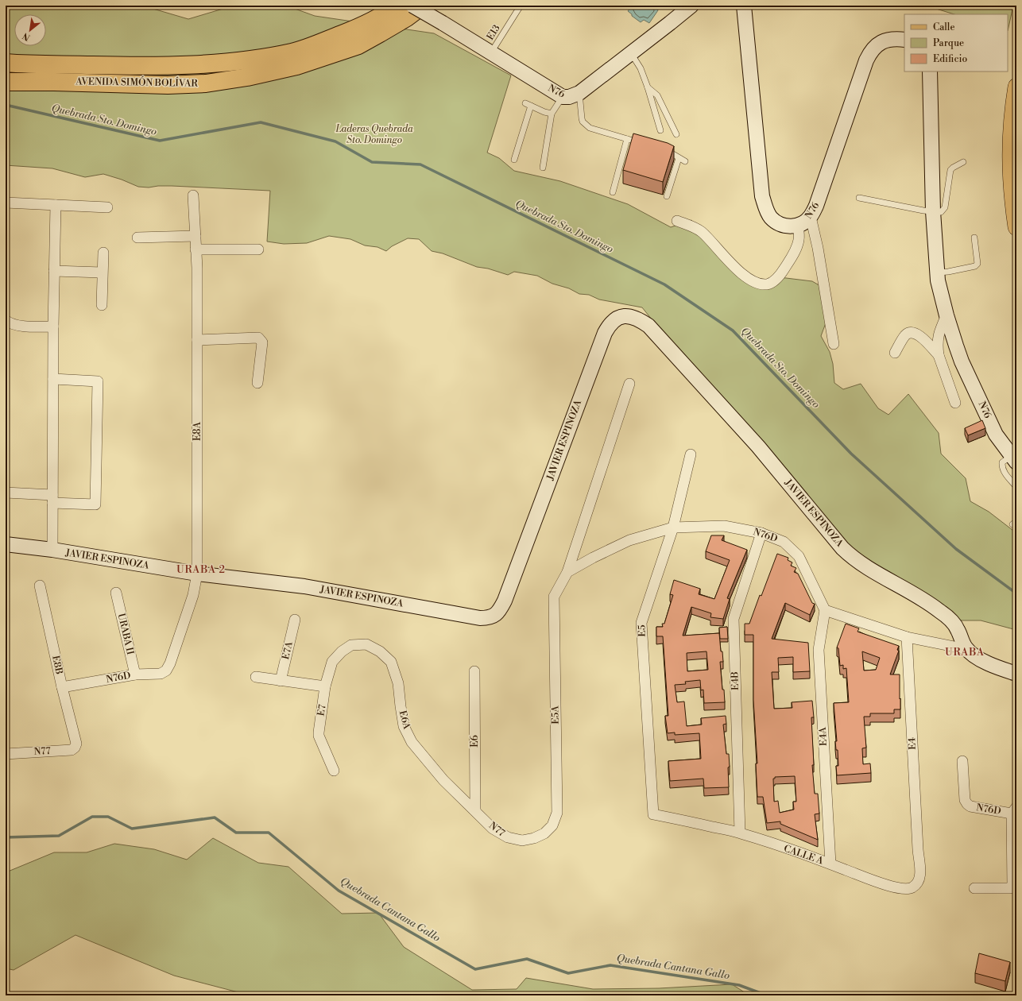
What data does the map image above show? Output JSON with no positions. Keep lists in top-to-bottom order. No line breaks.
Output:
{"streets":{"highway":["AVENIDA SIMÓN BOLÍVAR"],"street":["N76","E8A","JAVIER ESPINOZA","N76D","E5","URABA II","E7A","E8B","E4B","E7","E5A","E6A","E4A","E6","E4","N77","CALLE A"],"lane":["E13"]},"crossings":[["E13","N76"],["E8A","JAVIER ESPINOZA"],["E8A","N76D"],["N76D","E5"],["N76D","URABA II"],["N76D","E8B"],["N76D","E4B"],["N76D","E5A"],["N76D","E4A"],["E5","CALLE A"],["E8B","N77"],["E4B","CALLE A"],["E7","E6A"],["E5A","N77"],["E6A","E6"],["E6A","N77"],["E4A","CALLE A"],["E6","N77"],["E4","CALLE A"]],"districts":["URABA 2","URABA"],"water":["Quebrada Sto. Domingo","Quebrada Cantana Gallo"],"parks":["Laderas Quebrada Sto. Domingo"],"legend":["Calle","Parque","Edificio"],"north":"bottom left"}
